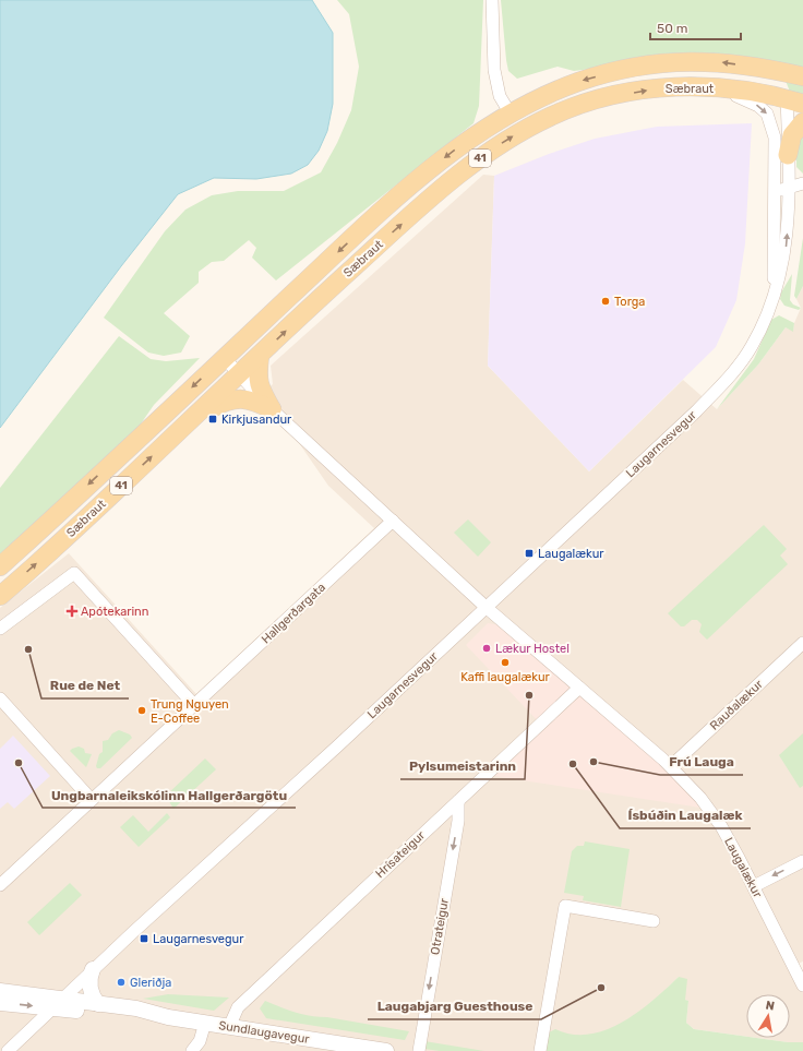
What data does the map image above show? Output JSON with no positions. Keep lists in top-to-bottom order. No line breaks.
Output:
{"streets":{"main road":["Sæbraut","41"],"street":["Laugarnesvegur","Hallgerðargata","Rauðalækur","Hrísateigur","Laugalækur","Otrateigur","Sundlaugavegur"]},"crossings":[["Sæbraut","Laugarnesvegur"],["Laugarnesvegur","Laugalækur"],["Laugarnesvegur","Sundlaugavegur"],["Rauðalækur","Laugalækur"],["Hrísateigur","Laugalækur"],["Hrísateigur","Otrateigur"],["Hrísateigur","Sundlaugavegur"]],"one_way":["Otrateigur"],"places":{"other":["Torga","Lækur Hostel","Rue de Net","Kaffi laugalækur","Pylsumeistarinn","Trung Nguyen E-Coffee","Frú Lauga","Ungbarnaleikskólinn Hallgerðargötu","Ísbúðin Laugalæk","Gleriðja","Laugabjarg Guesthouse"],"transit":["Kirkjusandur","Laugalækur","Laugarnesvegur"],"health":["Apótekarinn"]},"scale_bar":"50 m","north":"top"}
